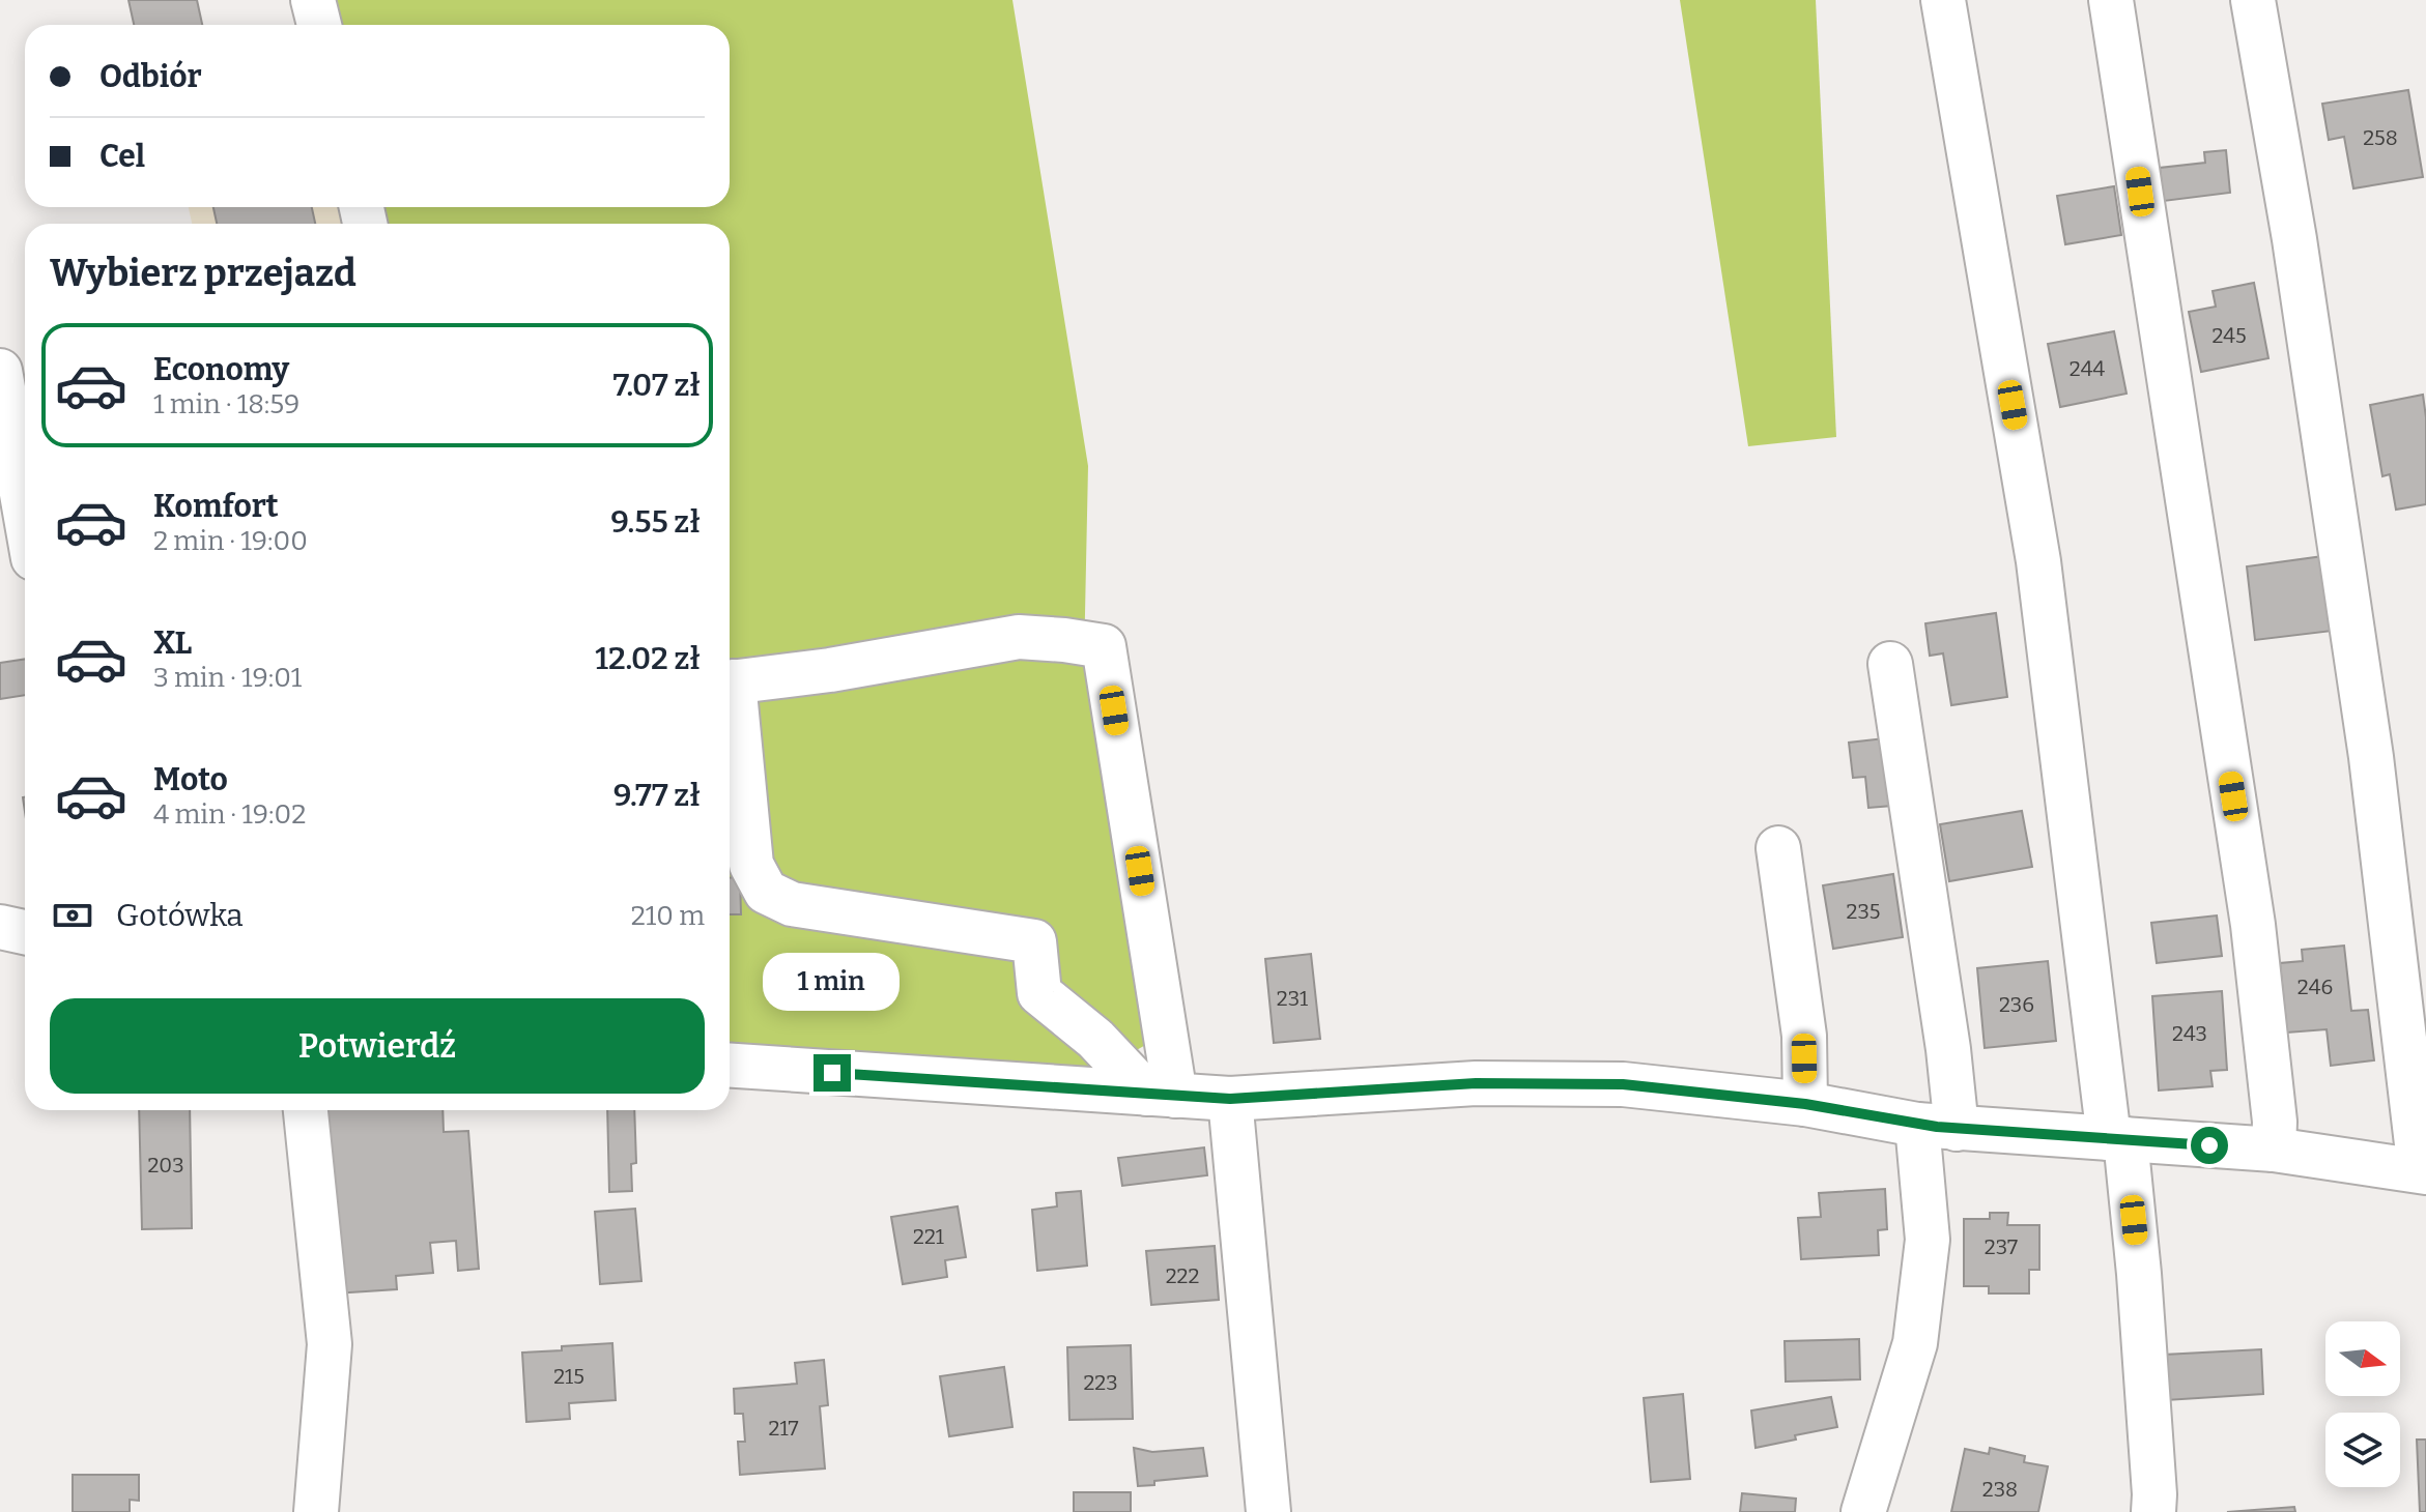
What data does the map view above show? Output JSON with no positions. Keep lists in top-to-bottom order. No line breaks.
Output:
{"house_numbers":["258","245","244","235","246","231","236","243","203","221","237","222","215","223","217","238"],"north":"right","page":{"banner":["Odbiór","Cel"],"heading":"Wybierz przejazd","list":[{"name":"Economy","note":"1 min · 18:59","value":"7.07 zł"},{"name":"Komfort","note":"2 min · 19:00","value":"9.55 zł"},{"name":"XL","note":"3 min · 19:01","value":"12.02 zł"},{"name":"Moto","note":"4 min · 19:02","value":"9.77 zł"}],"pay":["Gotówka","210 m"],"bubble":"1 min","buttons":"Potwierdź"}}
